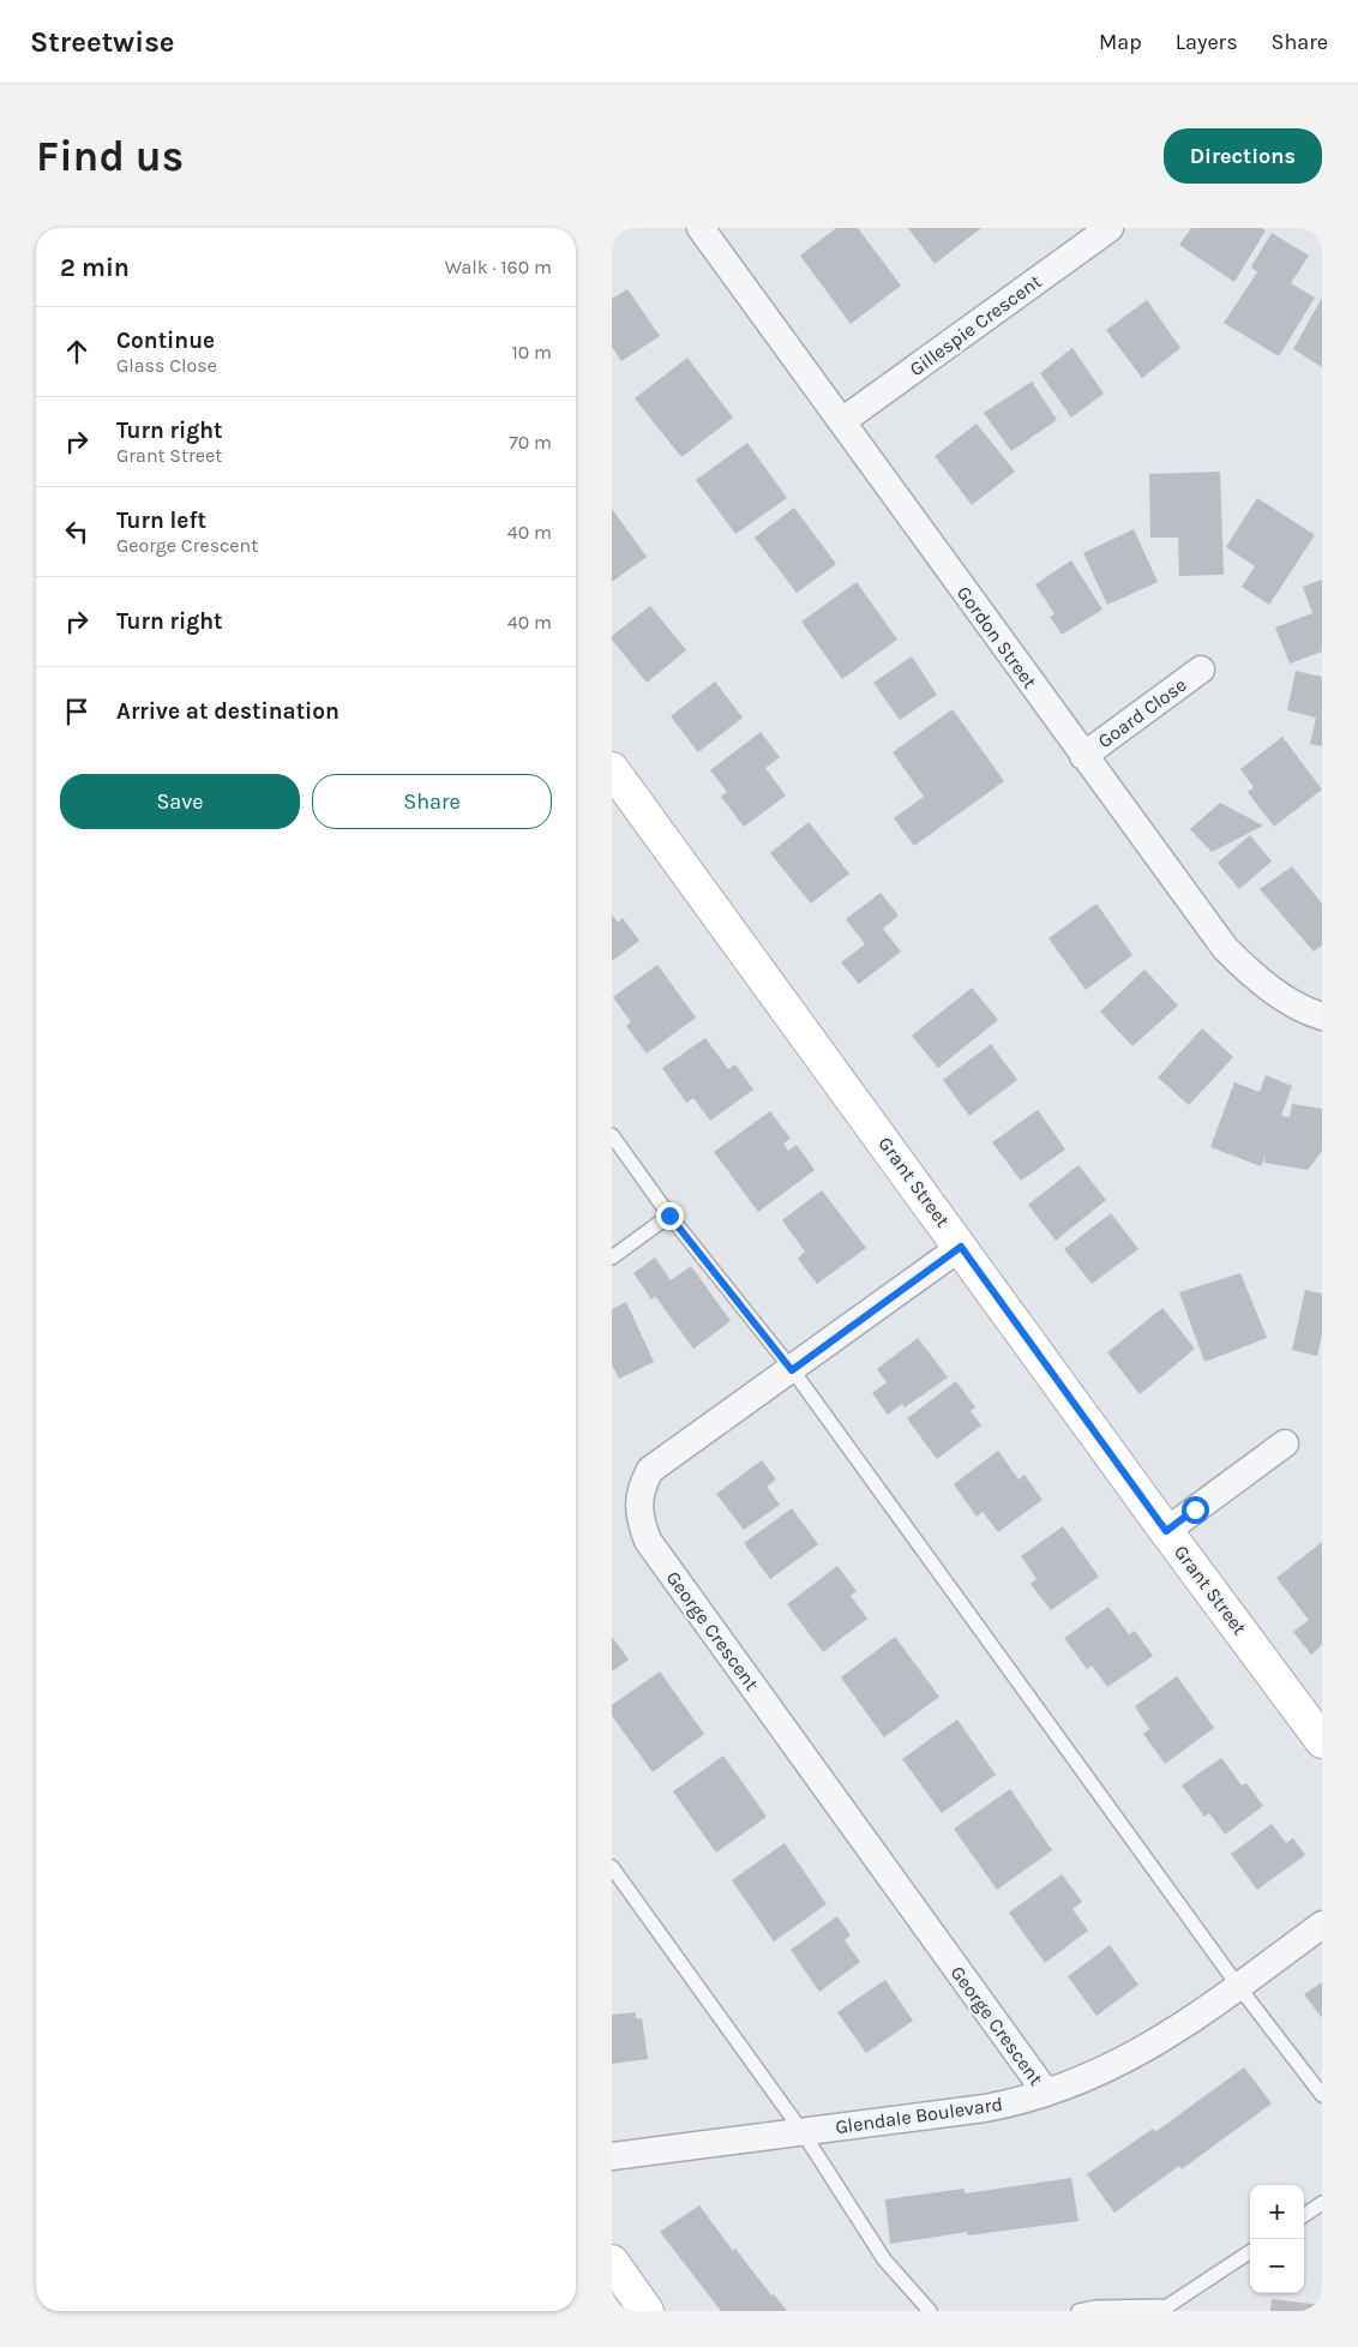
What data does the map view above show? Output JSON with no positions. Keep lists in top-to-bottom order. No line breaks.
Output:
{"streets":{"street":["Gillespie Crescent","Gordon Street","Goard Close","Grant Street","George Crescent","Glendale Boulevard"]},"crossings":[["Gillespie Crescent","Gordon Street"],["Gordon Street","Goard Close"],["Grant Street","George Crescent"],["George Crescent","Glendale Boulevard"]],"page":{"header":"Streetwise","nav":["Map","Layers","Share"],"buttons":["Directions",["Save","Share"]],"title":"Find us","heading":["2 min","Walk · 160 m"],"list":[["Continue","Glass Close","10 m"],["Turn right","Grant Street","70 m"],["Turn left","George Crescent","40 m"],["Turn right","40 m"],"Arrive at destination"],"map_buttons":["+","−"]}}
